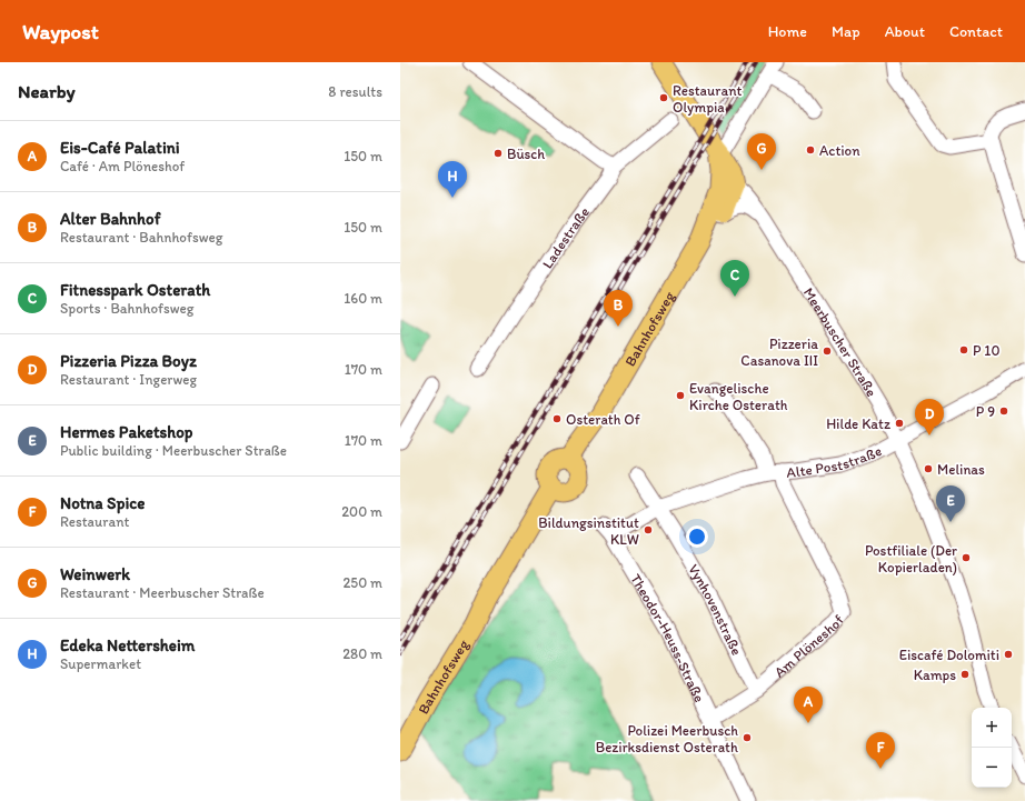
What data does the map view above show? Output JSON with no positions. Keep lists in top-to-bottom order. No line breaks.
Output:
{"streets":{"main road":["Bahnhofsweg"],"street":["Ladestraße","Meerbuscher Straße","Alte Poststraße","Vynhovenstraße","Theodor-Heuss-Straße","Am Plöneshof"]},"crossings":[["Bahnhofsweg","Meerbuscher Straße"],["Meerbuscher Straße","Alte Poststraße"],["Alte Poststraße","Vynhovenstraße"],["Alte Poststraße","Theodor-Heuss-Straße"],["Alte Poststraße","Am Plöneshof"],["Vynhovenstraße","Am Plöneshof"],["Theodor-Heuss-Straße","Am Plöneshof"]],"places":["Restaurant Olympia","Action","Büsch","P 10","Pizzeria Casanova III","Evangelische Kirche Osterath","P 9","Osterath Of","Hilde Katz","Melinas","Bildungsinstitut KLW","Postfiliale (Der Kopierladen)","Eiscafé Dolomiti","Kamps","Polizei Meerbusch Bezirksdienst Osterath"],"page":{"header":"Waypost","nav":["Home","Map","About","Contact"],"heading":["Nearby","8 results"],"list":[{"mark":"A","name":"Eis-Café Palatini","note":"Café · Am Plöneshof","value":"150 m"},{"mark":"B","name":"Alter Bahnhof","note":"Restaurant · Bahnhofsweg","value":"150 m"},{"mark":"C","name":"Fitnesspark Osterath","note":"Sports · Bahnhofsweg","value":"160 m"},{"mark":"D","name":"Pizzeria Pizza Boyz","note":"Restaurant · Ingerweg","value":"170 m"},{"mark":"E","name":"Hermes Paketshop","note":"Public building · Meerbuscher Straße","value":"170 m"},{"mark":"F","name":"Notna Spice","note":"Restaurant","value":"200 m"},{"mark":"G","name":"Weinwerk","note":"Restaurant · Meerbuscher Straße","value":"250 m"},{"mark":"H","name":"Edeka Nettersheim","note":"Supermarket","value":"280 m"}],"pins":["G","H","C","B","D","E","A","F"],"map_buttons":["+","−"]}}
